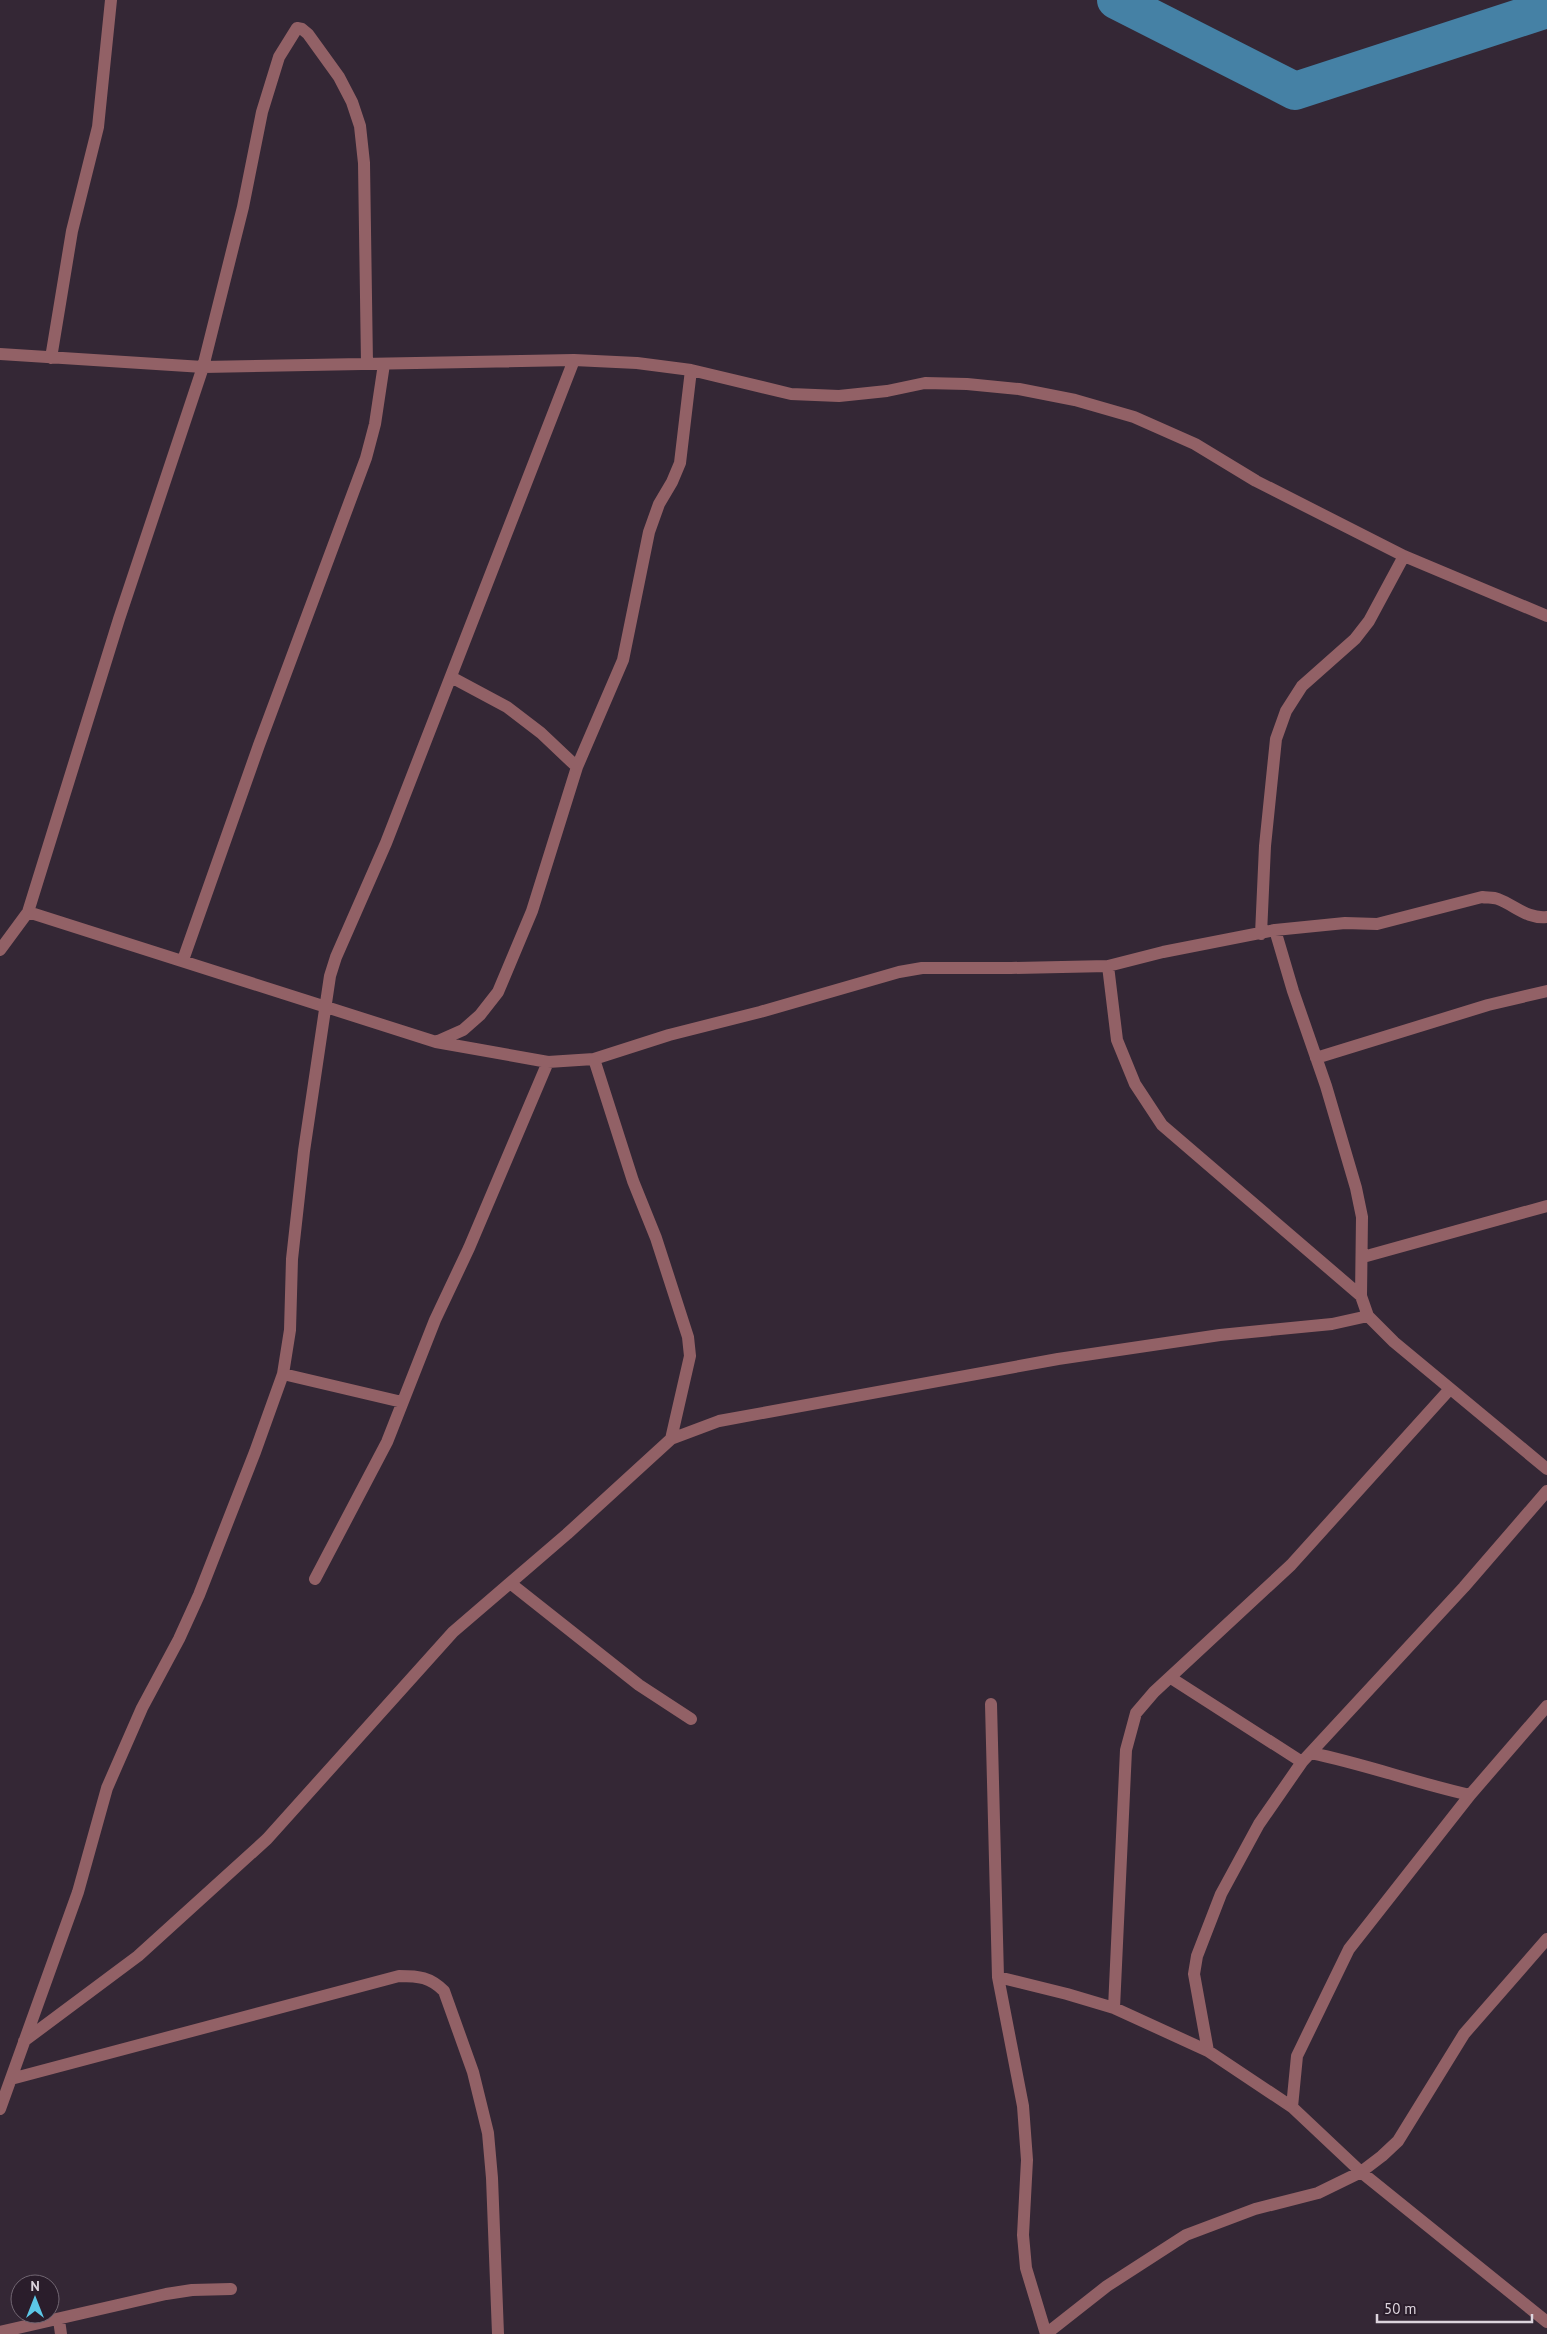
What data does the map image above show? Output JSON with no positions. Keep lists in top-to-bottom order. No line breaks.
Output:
{"scale_bar":"50 m","north":"top"}
